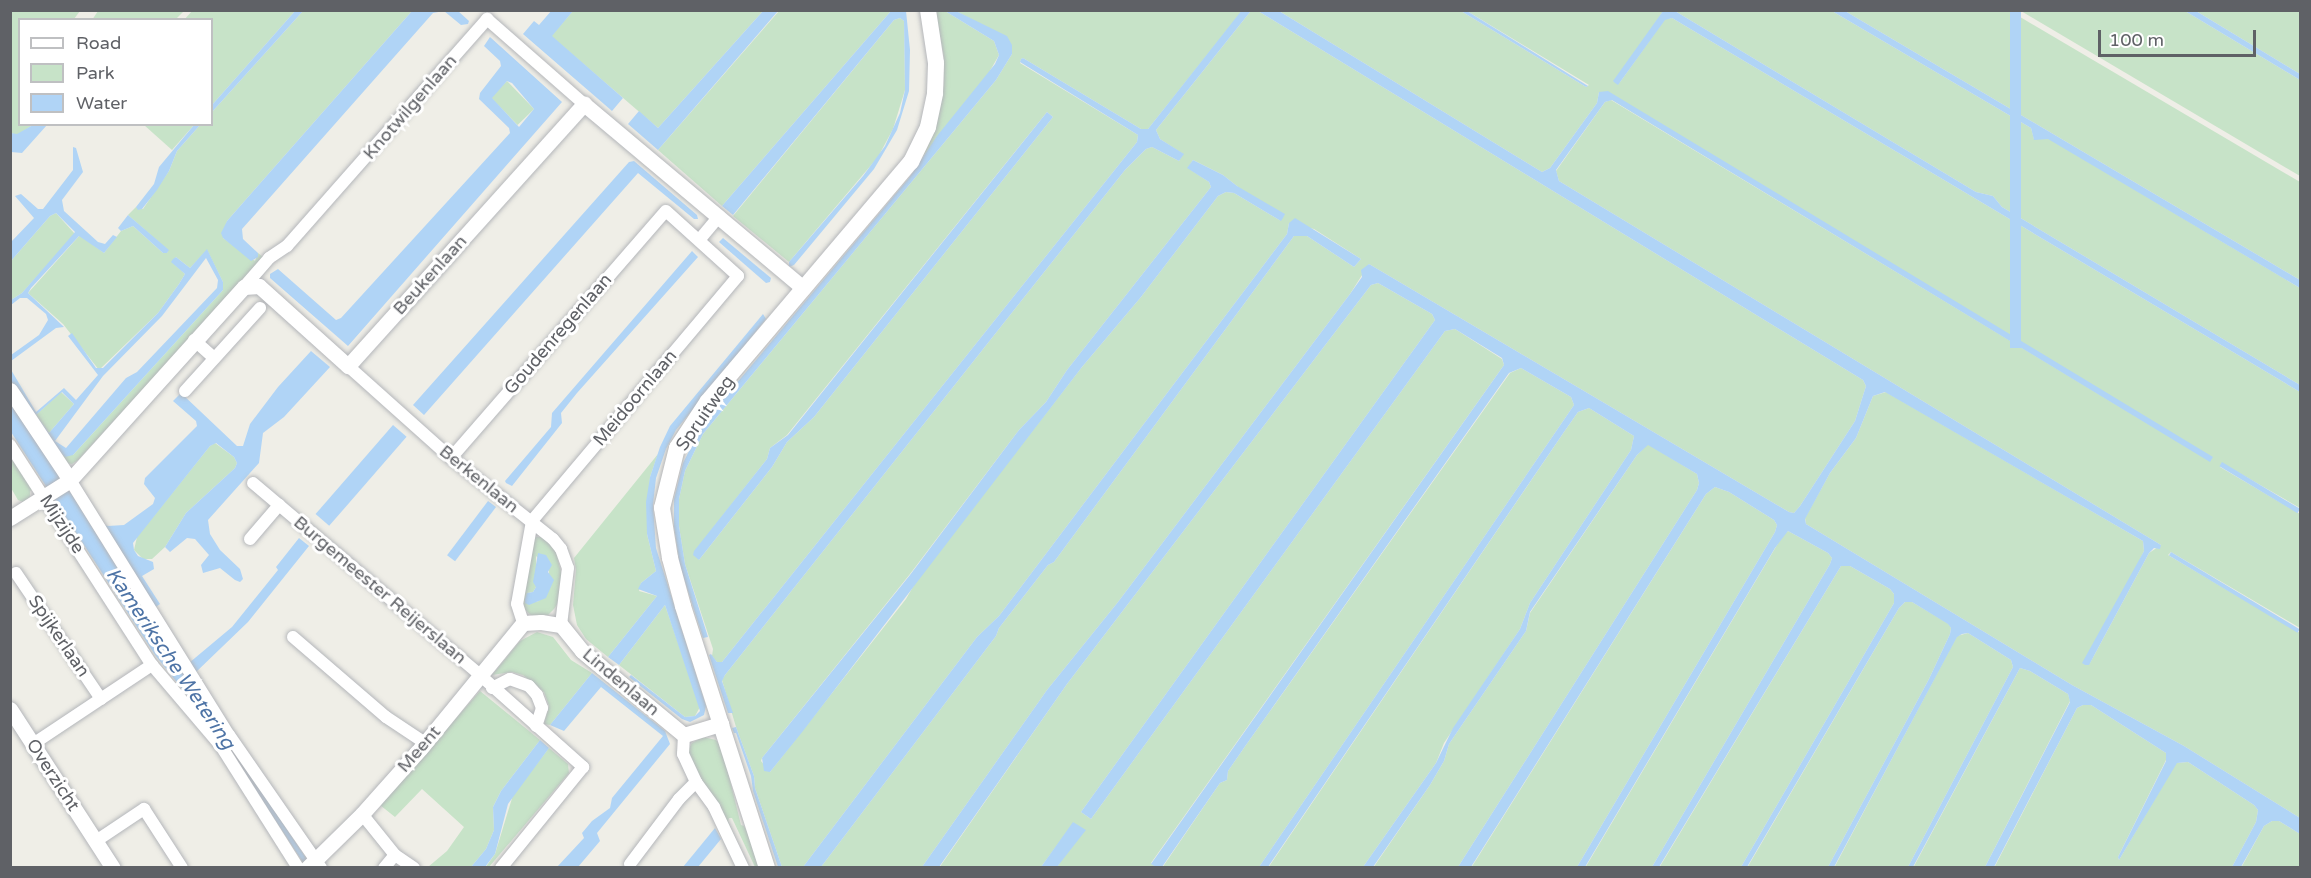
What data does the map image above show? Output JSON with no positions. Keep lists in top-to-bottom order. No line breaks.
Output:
{"streets":{"main road":["Spruitweg"],"street":["Knotwilgenlaan","Beukenlaan","Goudenregenlaan","Meidoornlaan","Berkenlaan","Mijzijde","Burgemeester Reijerslaan","Spijkerlaan","Lindenlaan","Meent","Overzicht"]},"crossings":[["Knotwilgenlaan","Beukenlaan"],["Beukenlaan","Berkenlaan"],["Goudenregenlaan","Meidoornlaan"],["Goudenregenlaan","Berkenlaan"],["Meidoornlaan","Berkenlaan"],["Berkenlaan","Meent"],["Mijzijde","Meent"],["Burgemeester Reijerslaan","Meent"]],"water":["Kameriksche Wetering"],"legend":["Road","Park","Water"],"scale_bar":"100 m"}
